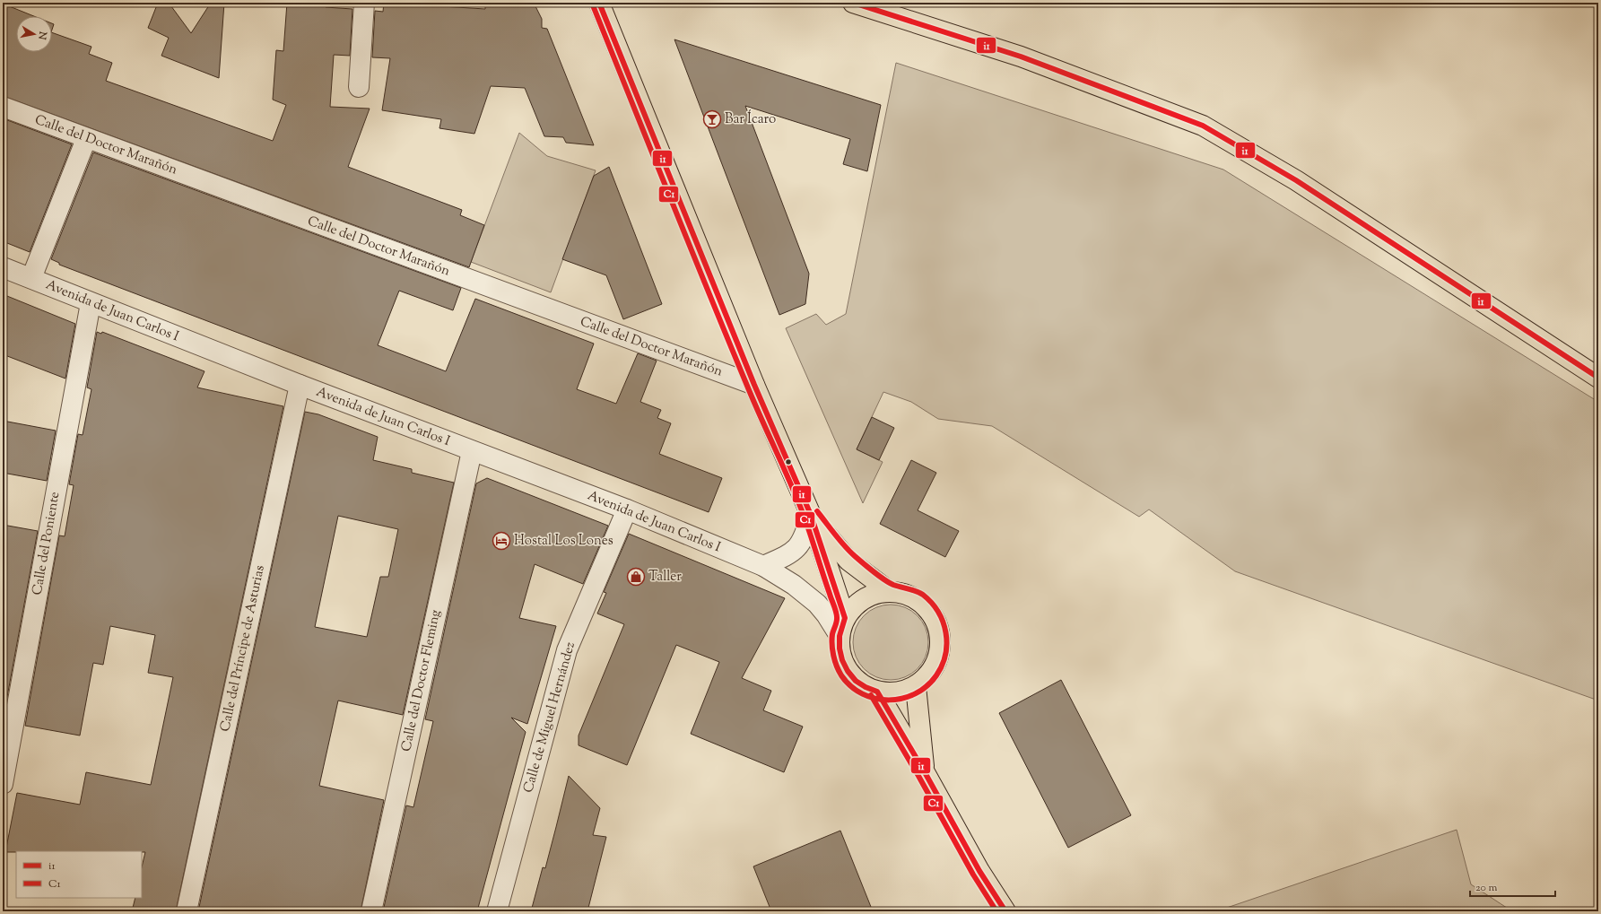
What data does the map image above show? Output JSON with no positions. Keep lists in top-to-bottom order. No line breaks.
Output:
{"streets":{"street":["Calle del Doctor Marañón","Avenida de Juan Carlos I","Calle del Poniente","Calle del Príncipe de Asturias","Calle del Doctor Fleming","Calle de Miguel Hernández"]},"crossings":[["Avenida de Juan Carlos I","Calle del Poniente"],["Avenida de Juan Carlos I","Calle del Príncipe de Asturias"],["Avenida de Juan Carlos I","Calle del Doctor Fleming"],["Avenida de Juan Carlos I","Calle de Miguel Hernández"]],"places":{"bar":["Bar Ícaro"],"hotel":["Hostal Los Lones"],"shop":["Taller"]},"lines":["transit line i1","transit line C1"],"legend":["i1","C1"],"scale_bar":"20 m","north":"right"}
